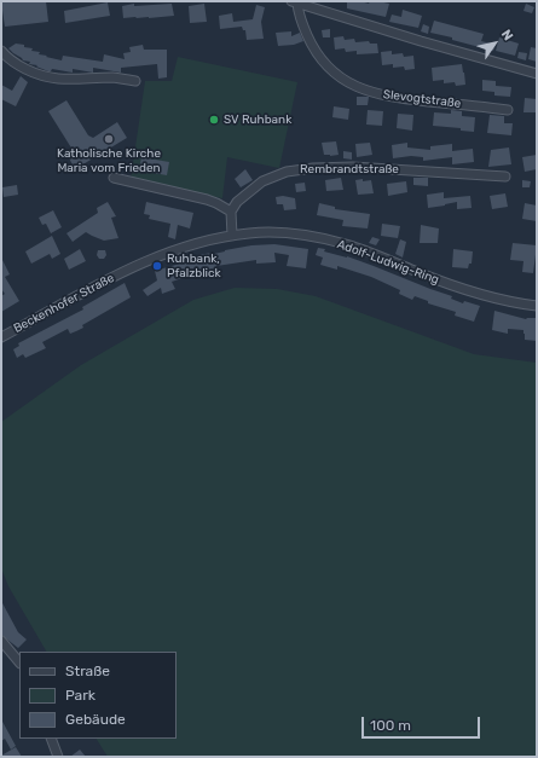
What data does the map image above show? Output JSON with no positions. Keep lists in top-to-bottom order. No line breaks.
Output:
{"streets":{"street":["Slevogtstraße","Rembrandtstraße","Adolf-Ludwig-Ring","Beckenhofer Straße"]},"crossings":[["Adolf-Ludwig-Ring","Beckenhofer Straße"]],"places":["SV Ruhbank","Katholische Kirche Maria vom Frieden","Ruhbank, Pfalzblick"],"legend":["Straße","Park","Gebäude"],"scale_bar":"100 m","north":"top right"}
